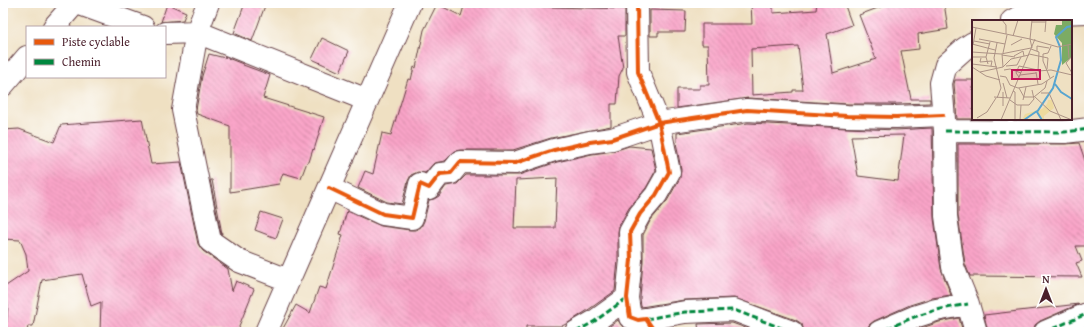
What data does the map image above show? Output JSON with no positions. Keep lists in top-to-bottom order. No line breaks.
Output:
{"legend":["Piste cyclable","Chemin"],"north":"top"}
